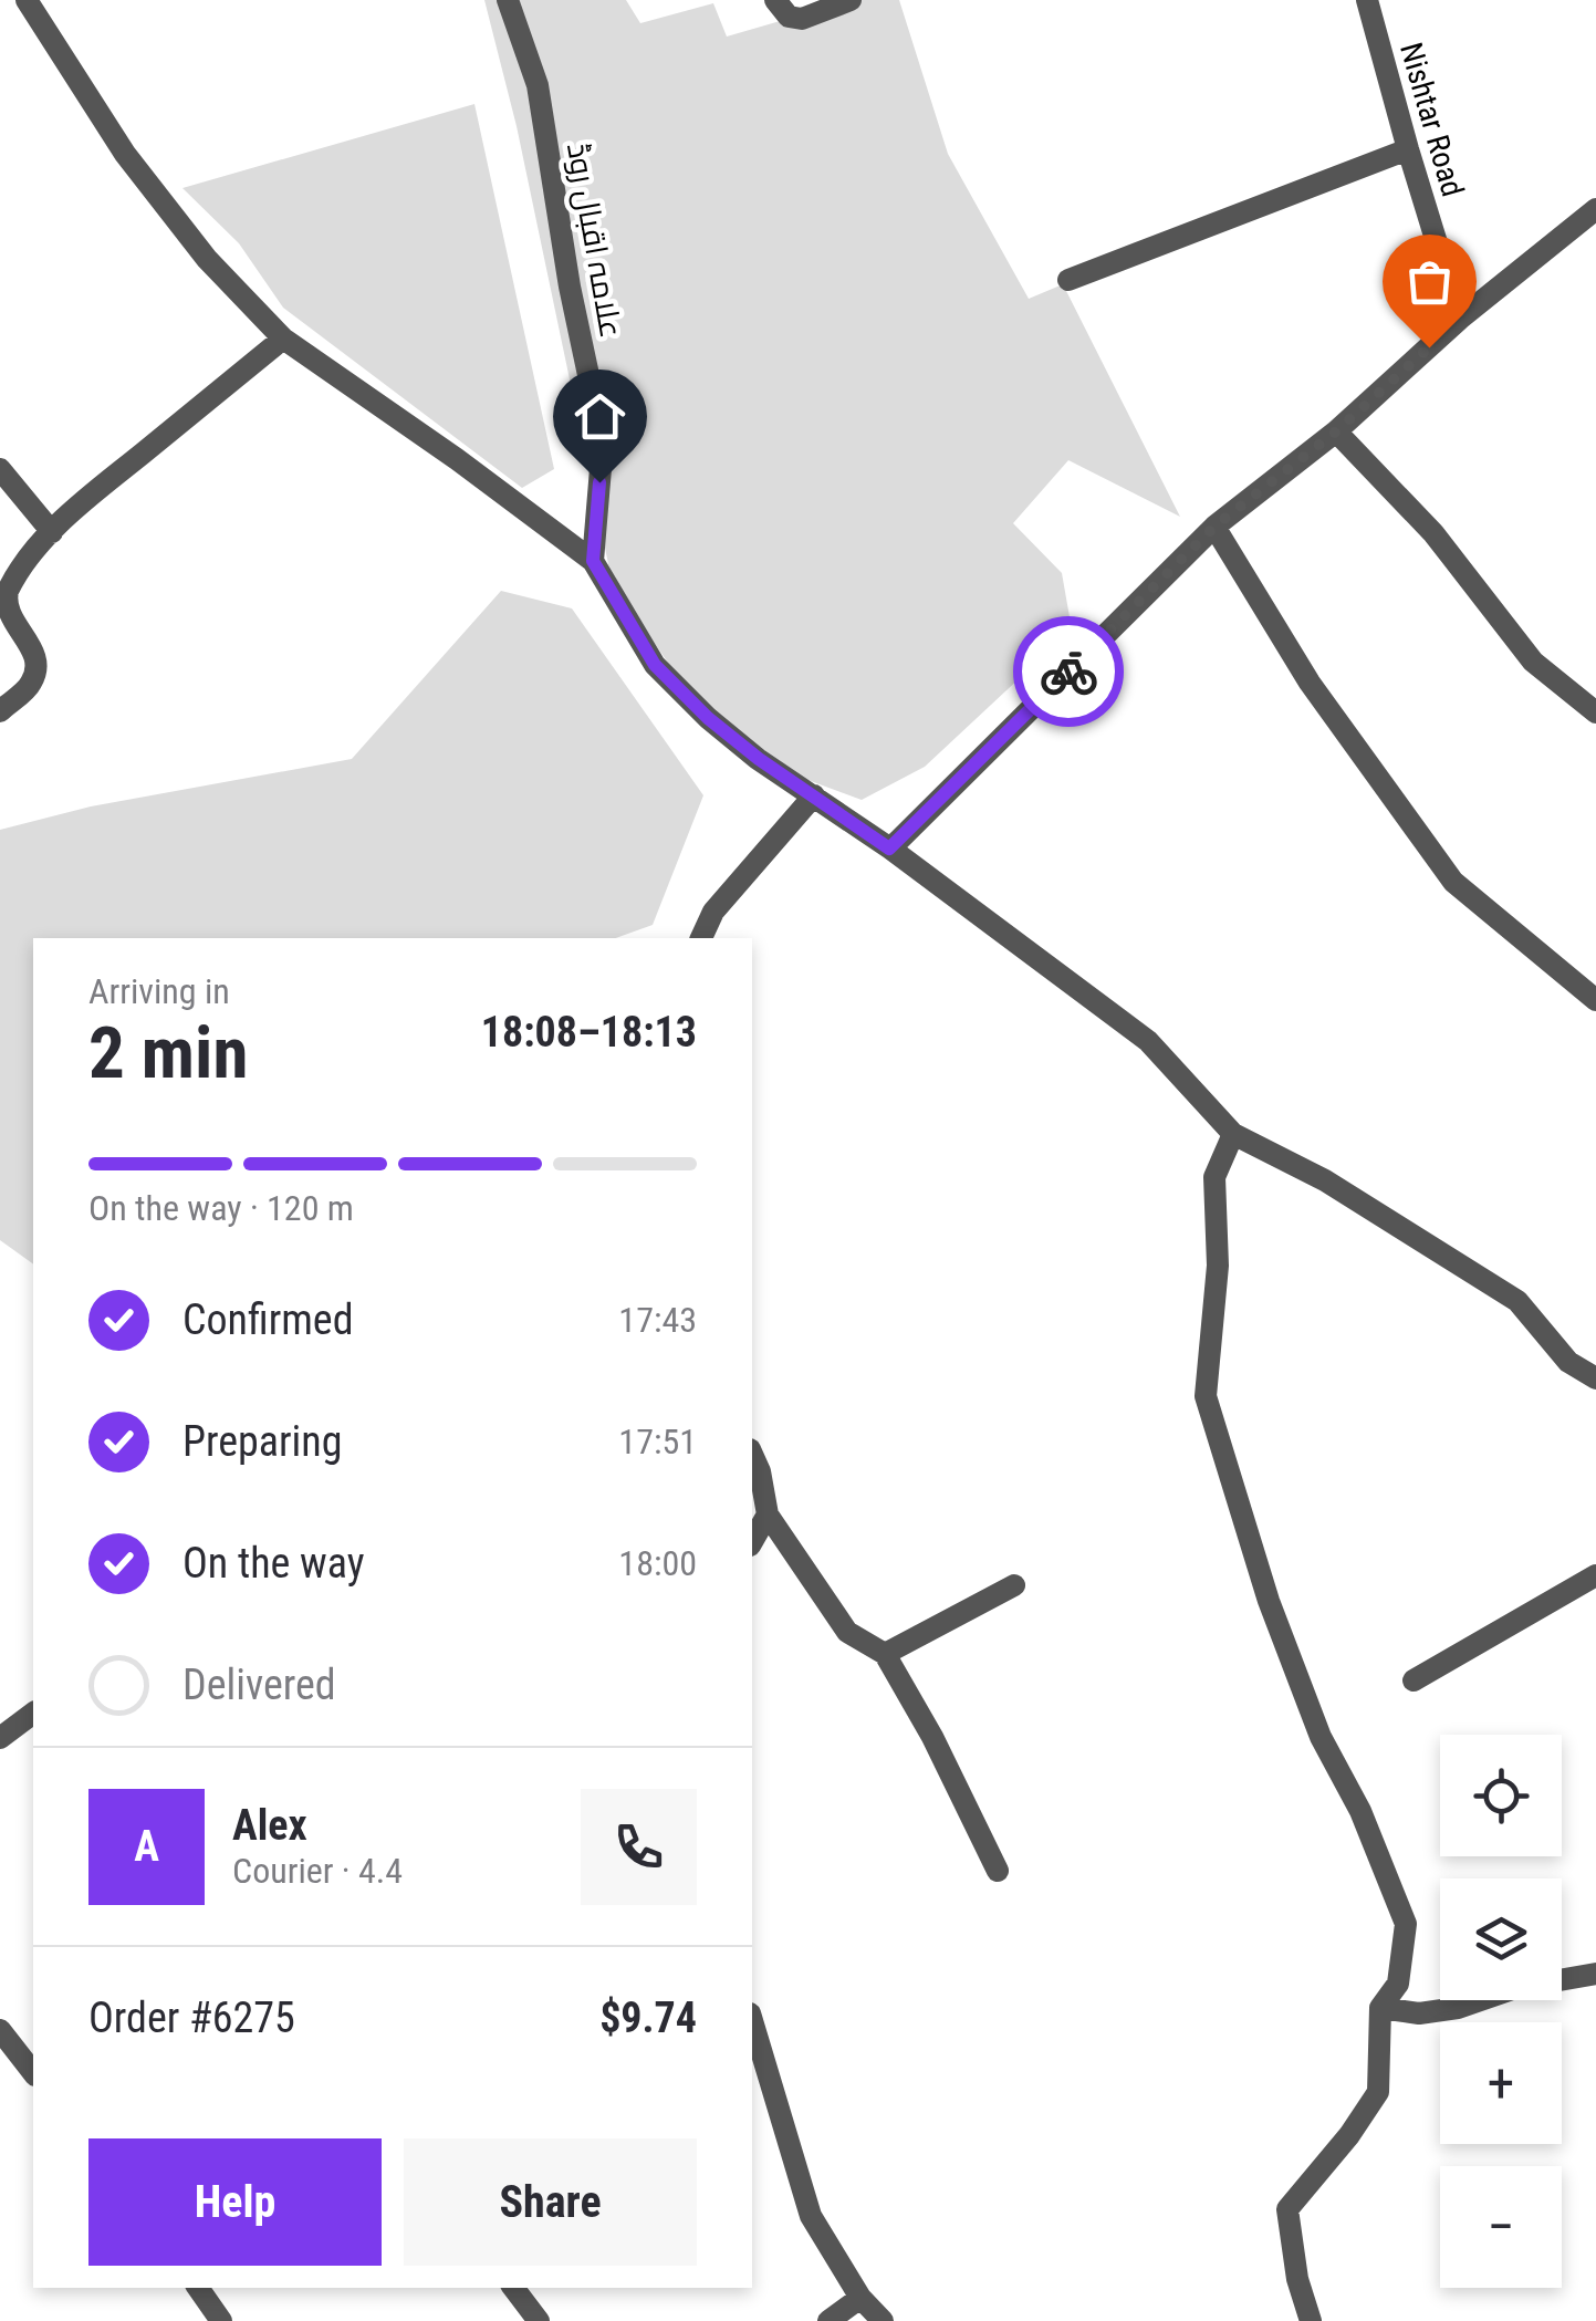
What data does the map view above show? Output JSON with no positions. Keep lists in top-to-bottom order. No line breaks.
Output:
{"streets":{"street":["Nishtar Road","علامہ اقبال روڈ"]},"page":{"heading":["2 min","Arriving in","18:08–18:13"],"panel":["Alex","Courier · 4.4","Order #6275","$9.74"],"bar":"On the way · 120 m","list":[["Confirmed","17:43"],["Preparing","17:51"],["On the way","18:00"],"Delivered"],"map_buttons":["+","−"],"round":"A","buttons":["Help","Share"]}}
